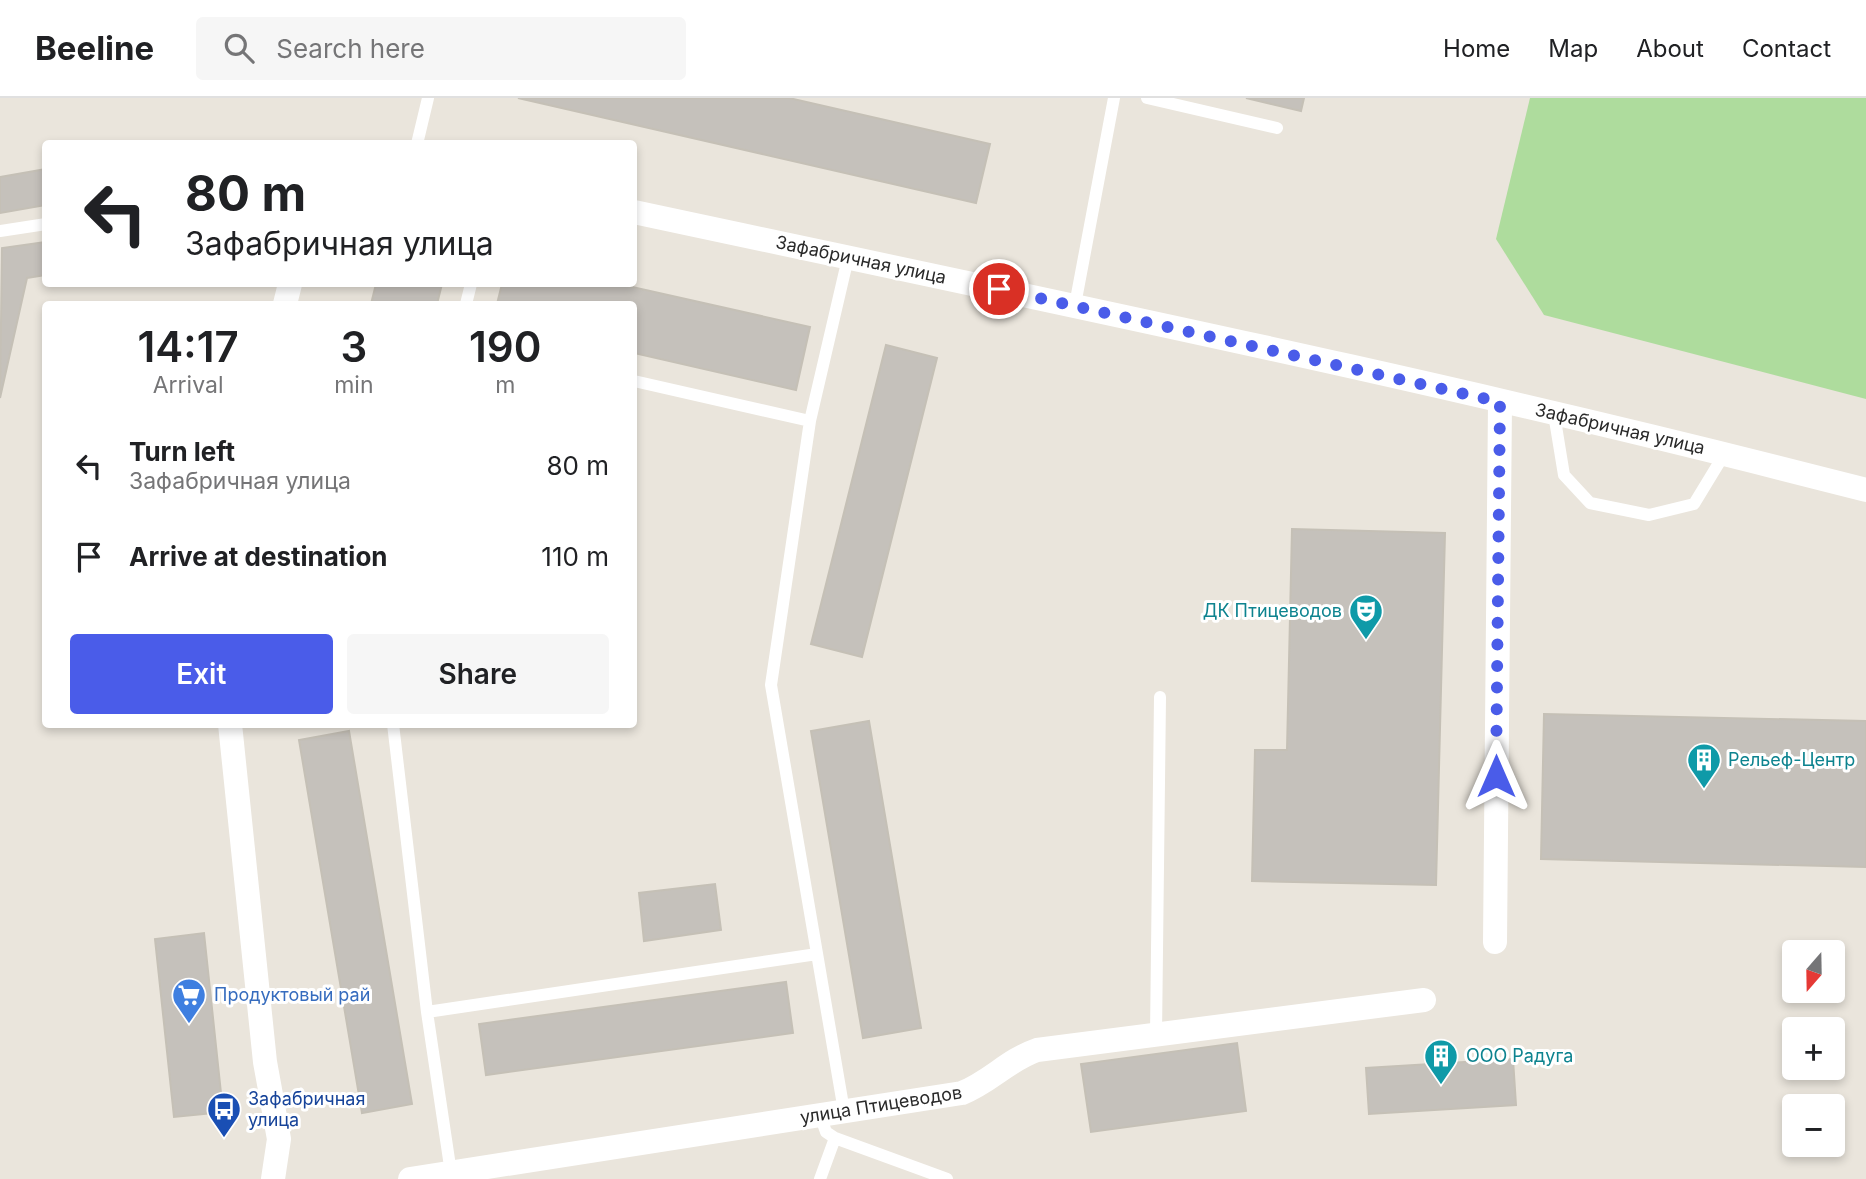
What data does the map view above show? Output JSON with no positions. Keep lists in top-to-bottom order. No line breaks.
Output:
{"streets":{"street":["Зафабричная улица","улица Птицеводов"]},"places":{"theatre":["ДК Птицеводов"],"building":["Рельеф-Центр","ООО Радуга"],"supermarket":["Продуктовый рай"],"bus stop":["Зафабричная улица"]},"north":"bottom","page":{"header":"Beeline","search":"Search here","nav":["Home","Map","About","Contact"],"turn":["80 m","Зафабричная улица"],"eta":["14:17","Arrival","3","min","190","m"],"list":[{"name":"Turn left","note":"Зафабричная улица","value":"80 m"},{"name":"Arrive at destination","value":"110 m"}],"buttons":["Exit","Share"],"map_buttons":["+","−"]}}
